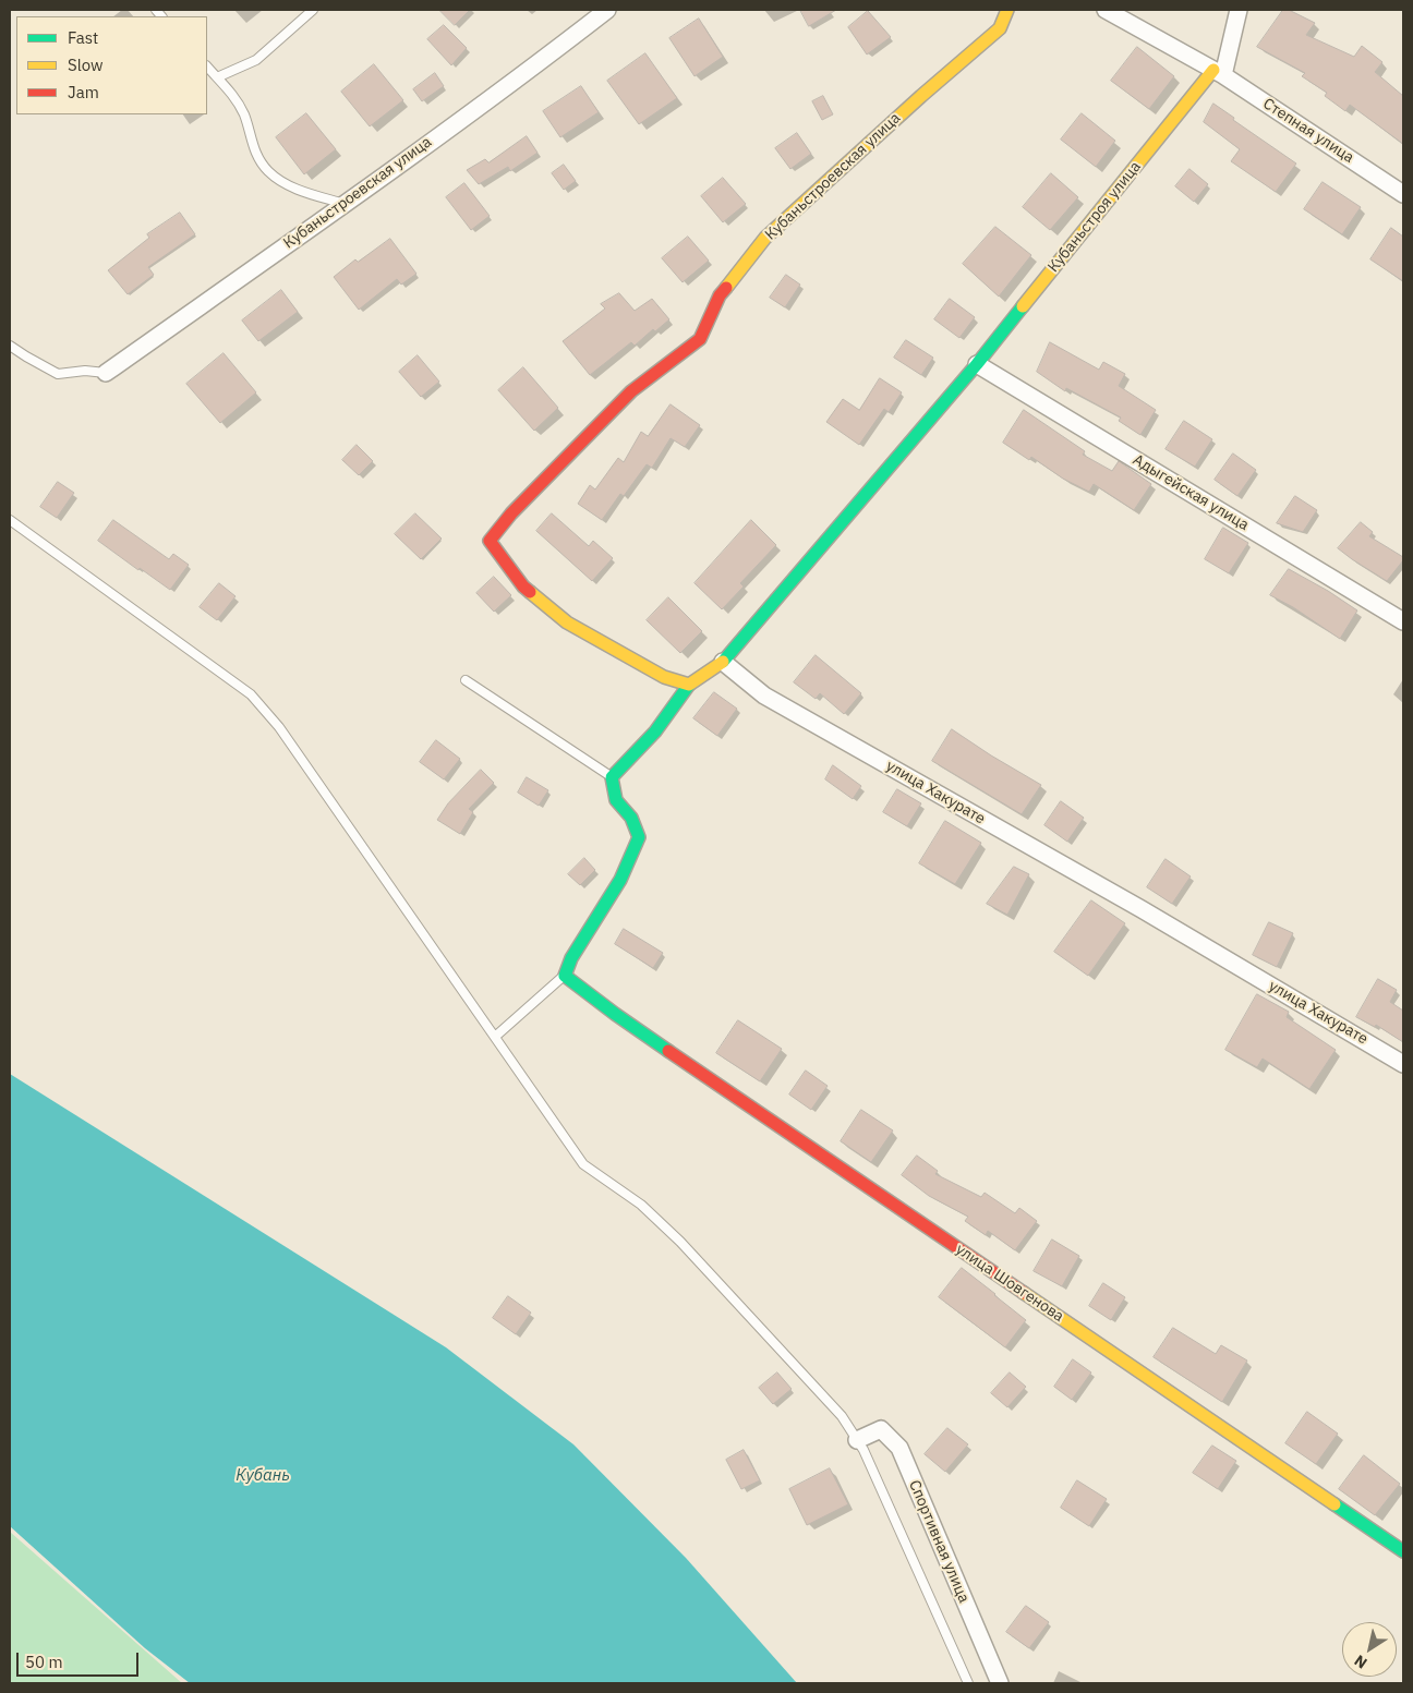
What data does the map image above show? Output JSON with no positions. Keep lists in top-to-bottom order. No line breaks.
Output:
{"streets":{"street":["Степная улица","Кубаньстроевская улица","Кубаньстроя улица","Адыгейская улица","улица Хакурате","улица Шовгенова","Спортивная улица"]},"crossings":[["Степная улица","Кубаньстроя улица"],["Кубаньстроя улица","Адыгейская улица"],["Кубаньстроя улица","улица Хакурате"]],"water":["Кубань"],"legend":["Fast","Slow","Jam"],"scale_bar":"50 m","north":"bottom left"}
